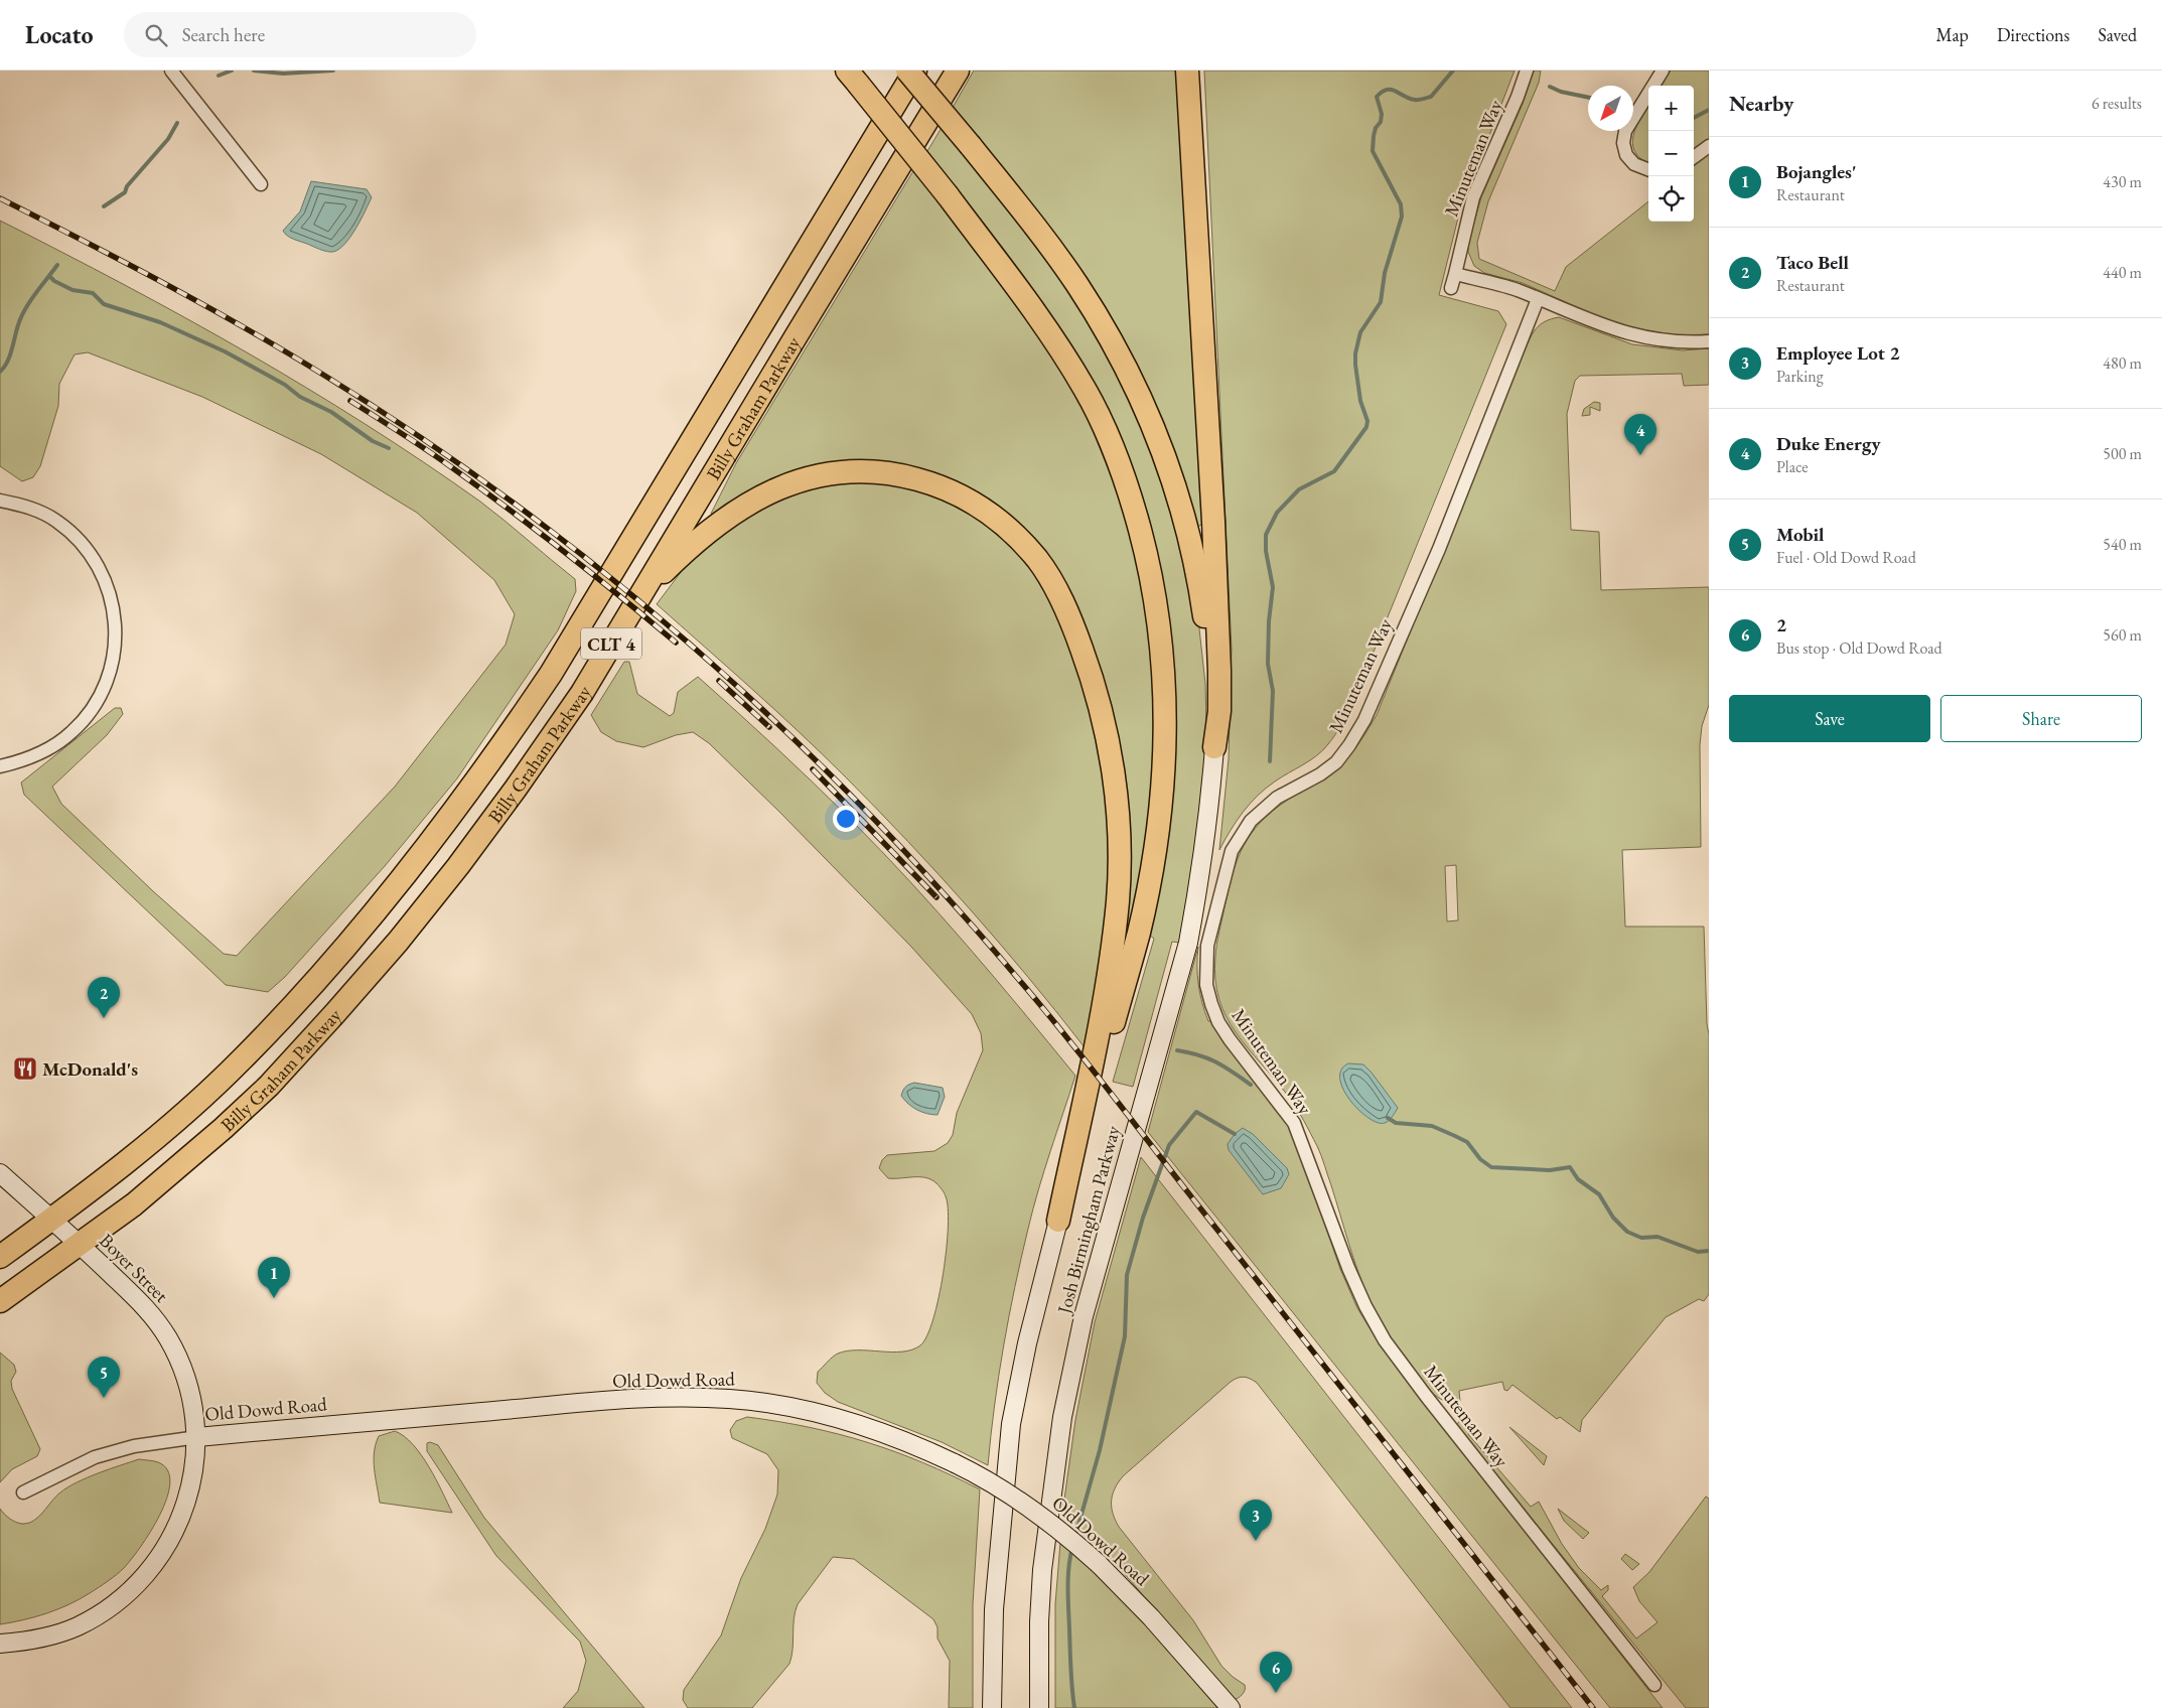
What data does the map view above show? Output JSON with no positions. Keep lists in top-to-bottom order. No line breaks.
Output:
{"streets":{"highway":["Billy Graham Parkway","CLT 4"],"main road":["Josh Birmingham Parkway","Boyer Street","Old Dowd Road"],"street":["Minuteman Way"]},"crossings":[["Billy Graham Parkway","Boyer Street"],["Boyer Street","Old Dowd Road"]],"places":{"restaurant":["McDonald's"]},"north":"bottom left","page":{"header":"Locato","search":"Search here","nav":["Map","Directions","Saved"],"heading":["Nearby","6 results"],"map_buttons":["+","−"],"list":[{"mark":"1","name":"Bojangles'","note":"Restaurant","value":"430 m"},{"mark":"2","name":"Taco Bell","note":"Restaurant","value":"440 m"},{"mark":"3","name":"Employee Lot 2","note":"Parking","value":"480 m"},{"mark":"4","name":"Duke Energy","note":"Place","value":"500 m"},{"mark":"5","name":"Mobil","note":"Fuel · Old Dowd Road","value":"540 m"},{"mark":"6","name":"2","note":"Bus stop · Old Dowd Road","value":"560 m"}],"pins":["4","2","1","5","3","6"],"buttons":["Save","Share"]}}
